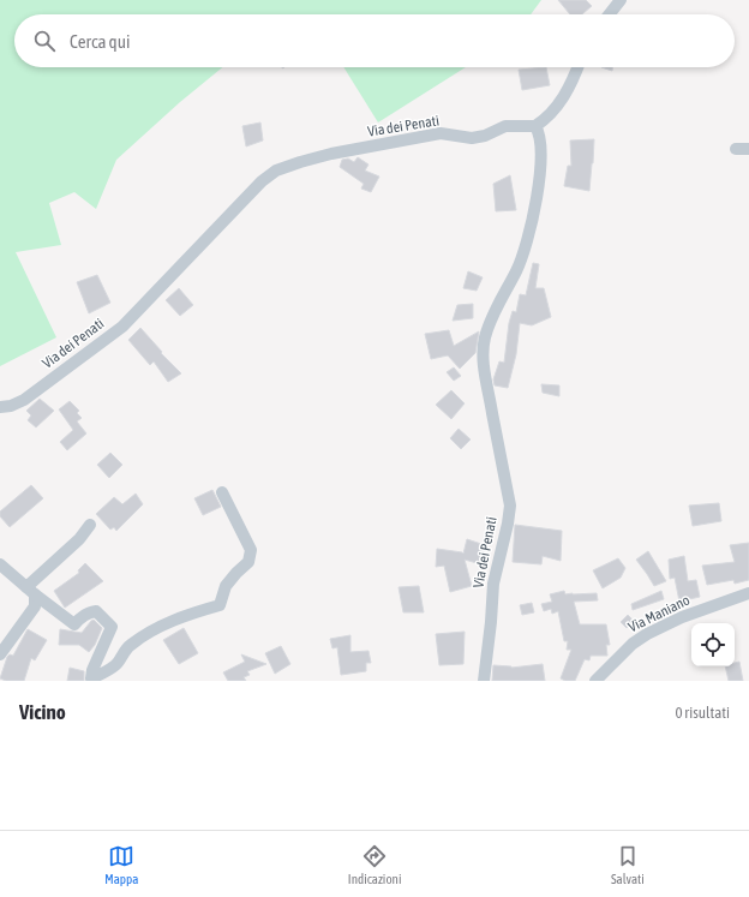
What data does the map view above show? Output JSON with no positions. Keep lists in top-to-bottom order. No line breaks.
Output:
{"streets":{"street":["Via dei Penati","Via Maniano"]},"page":{"search":"Cerca qui","heading":["Vicino","0 risultati"],"nav":["Mappa","Indicazioni","Salvati"]}}
